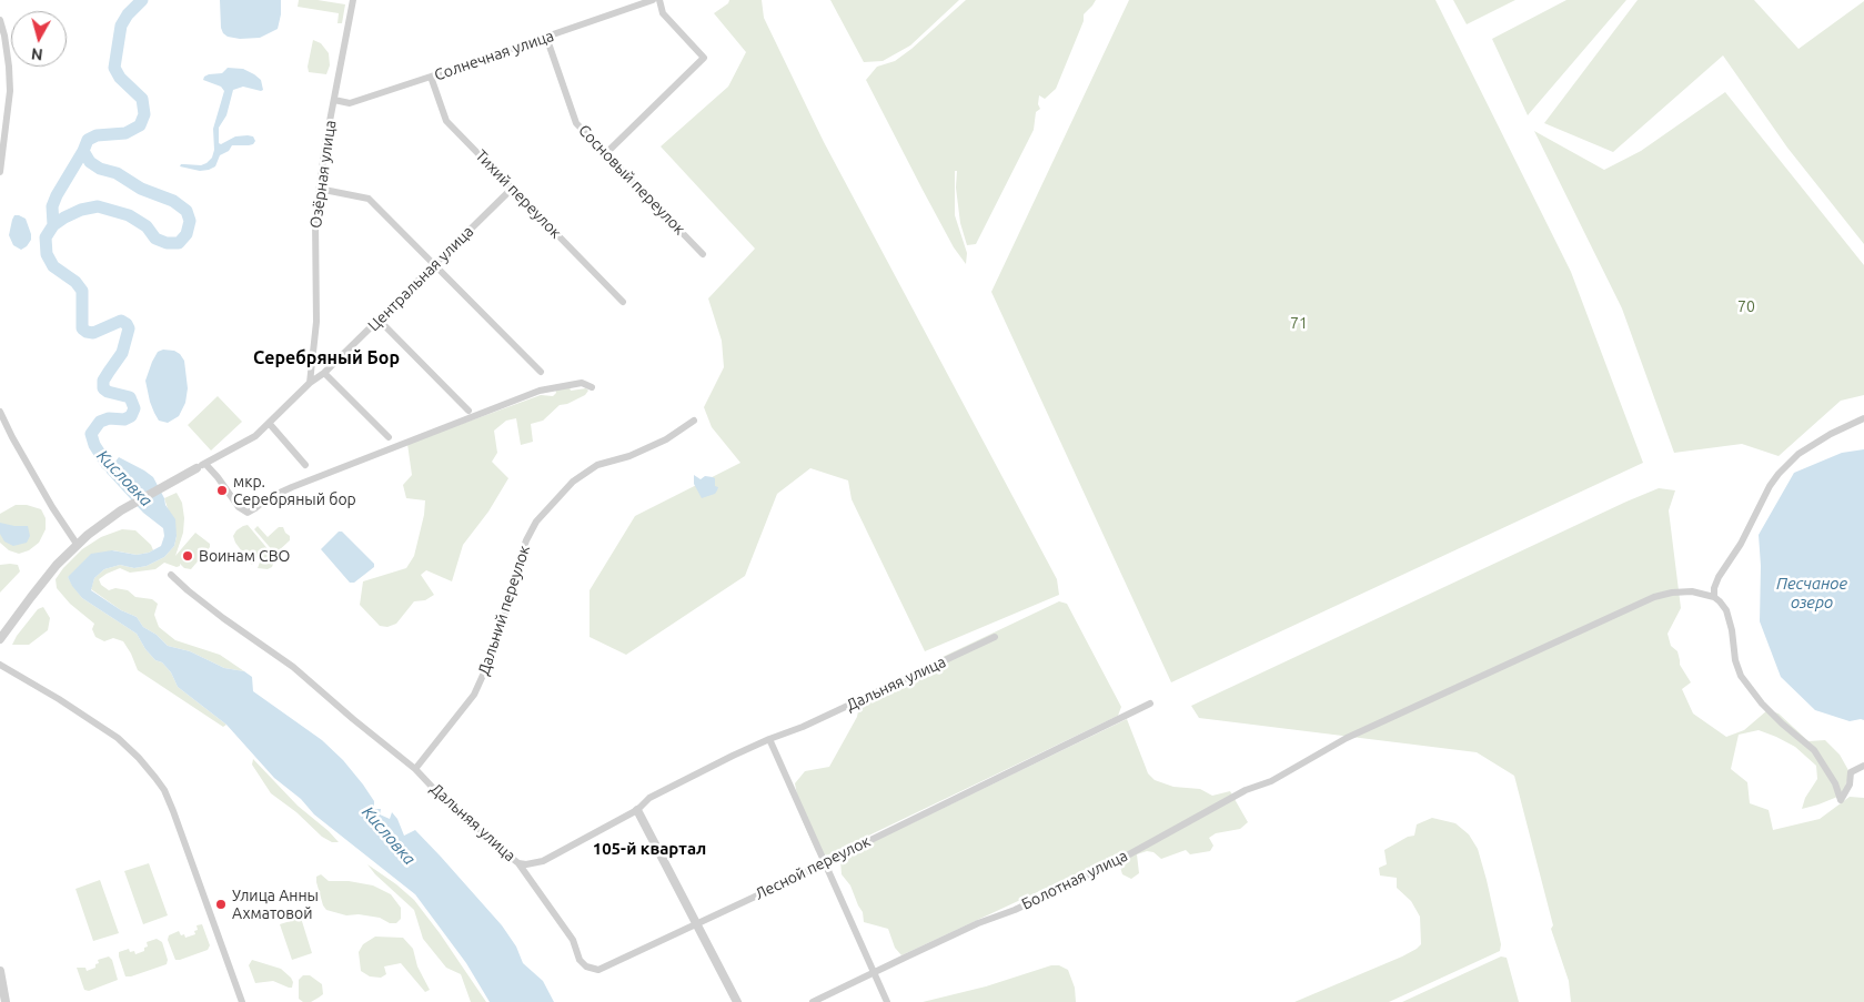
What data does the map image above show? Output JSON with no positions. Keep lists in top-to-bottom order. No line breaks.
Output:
{"streets":{"street":["Солнечная улица","Озёрная улица","Сосновый переулок","Тихий переулок","Центральная улица","Дальний переулок","Дальняя улица","Лесной переулок","Болотная улица"]},"crossings":[["Солнечная улица","Озёрная улица"],["Солнечная улица","Сосновый переулок"],["Солнечная улица","Тихий переулок"],["Озёрная улица","Центральная улица"],["Тихий переулок","Центральная улица"],["Дальний переулок","Дальняя улица"],["Дальняя улица","Лесной переулок"]],"districts":["Серебряный Бор","105-й квартал"],"water":["Кисловка","Песчаное озеро"],"parks":["70","71"],"places":["мкр. Серебряный бор","Воинам СВО","Улица Анны Ахматовой"],"north":"bottom"}
